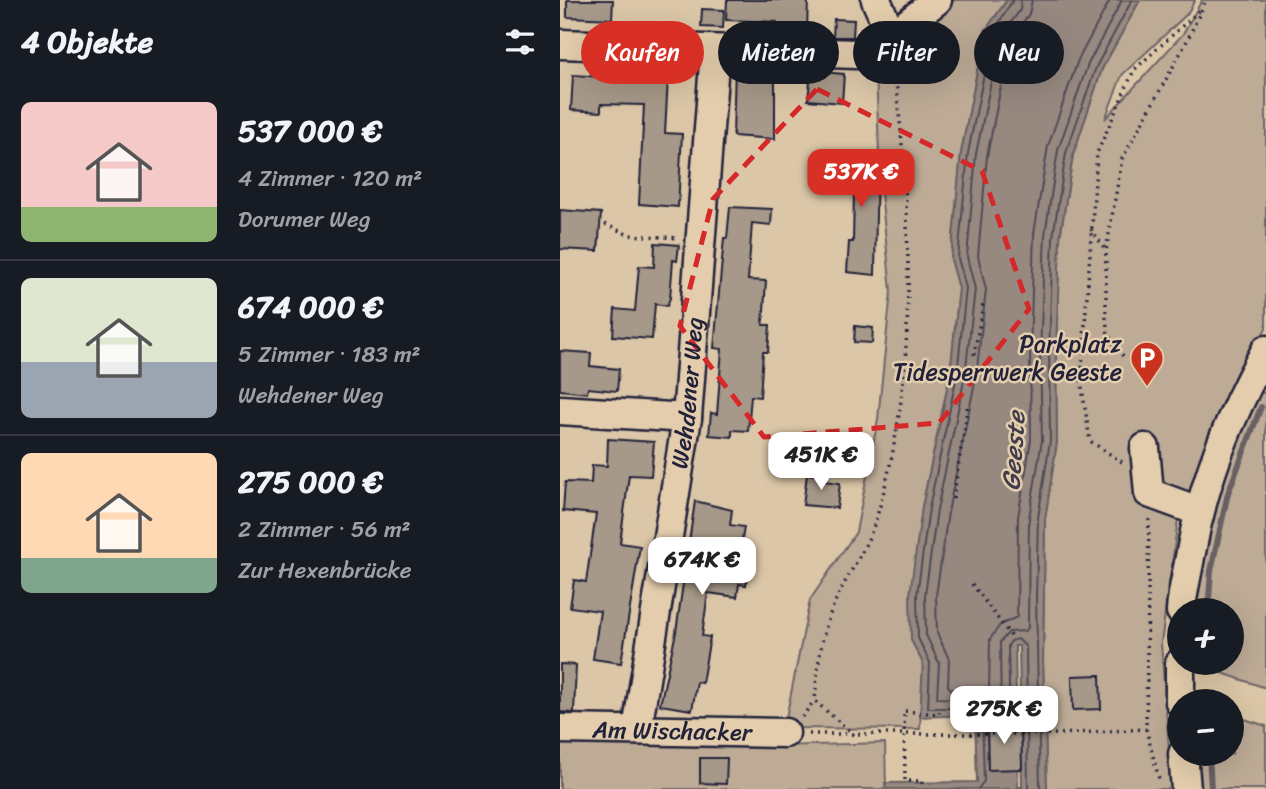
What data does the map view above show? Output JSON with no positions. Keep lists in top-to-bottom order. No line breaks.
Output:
{"streets":{"street":["Wehdener Weg","Am Wischacker"]},"crossings":[["Wehdener Weg","Am Wischacker"]],"water":["Geeste"],"places":{"parking":["Parkplatz Tidesperrwerk Geeste"]},"page":{"heading":"4 Objekte","chip":["Kaufen","Mieten","Filter","Neu"],"list":[{"name":"537 000 €","note":"4 Zimmer · 120 m² · Dorumer Weg"},{"name":"674 000 €","note":"5 Zimmer · 183 m² · Wehdener Weg"},{"name":"275 000 €","note":"2 Zimmer · 56 m² · Zur Hexenbrücke"}],"price":["537K €","451K €","674K €","275K €"],"map_buttons":["+","−"]}}
